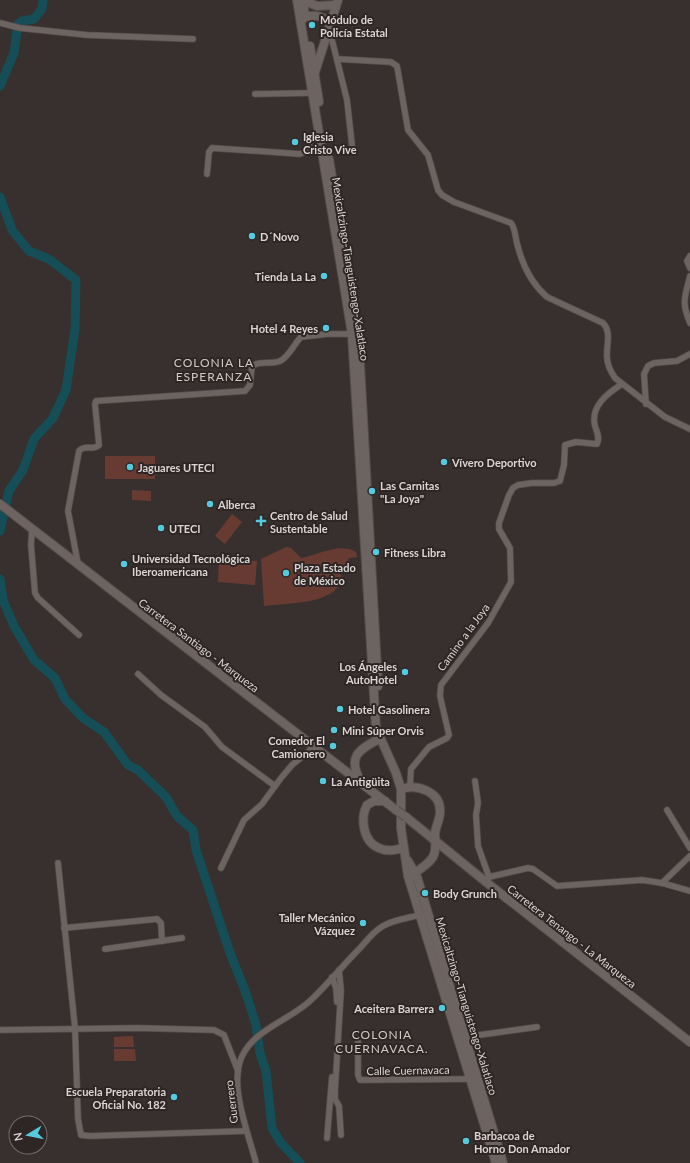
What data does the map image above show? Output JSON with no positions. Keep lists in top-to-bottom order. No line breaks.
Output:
{"streets":{"main road":["Mexicaltzingo-Tianguistengo-Xalatlaco","Carretera Santiago - Marqueza","Carretera Tenango - La Marqueza"],"street":["Camino a la Joya","Calle Cuernavaca","Guerrero"]},"crossings":[["Mexicaltzingo-Tianguistengo-Xalatlaco","Calle Cuernavaca"],["Mexicaltzingo-Tianguistengo-Xalatlaco","Guerrero"],["Carretera Santiago - Marqueza","Carretera Tenango - La Marqueza"]],"districts":["COLONIA LA ESPERANZA","COLONIA CUERNAVACA."],"places":{"other":["Módulo de Policía Estatal","Iglesia Cristo Vive","D´Novo","Tienda La La","Hotel 4 Reyes","Vívero Deportivo","Jaguares UTECI","Las Carnitas \"La Joya\"","Alberca","UTECI","Fitness Libra","Universidad Tecnológica Iberoamericana","Plaza Estado de México","Los Ángeles AutoHotel","Hotel Gasolinera","Mini Súper Orvis","Comedor El Camionero","La Antigüita","Body Grunch","Taller Mecánico Vázquez","Aceitera Barrera","Escuela Preparatoria Oficial No. 182","Barbacoa de Horno Don Amador"],"health":["Centro de Salud Sustentable"]},"north":"left"}
